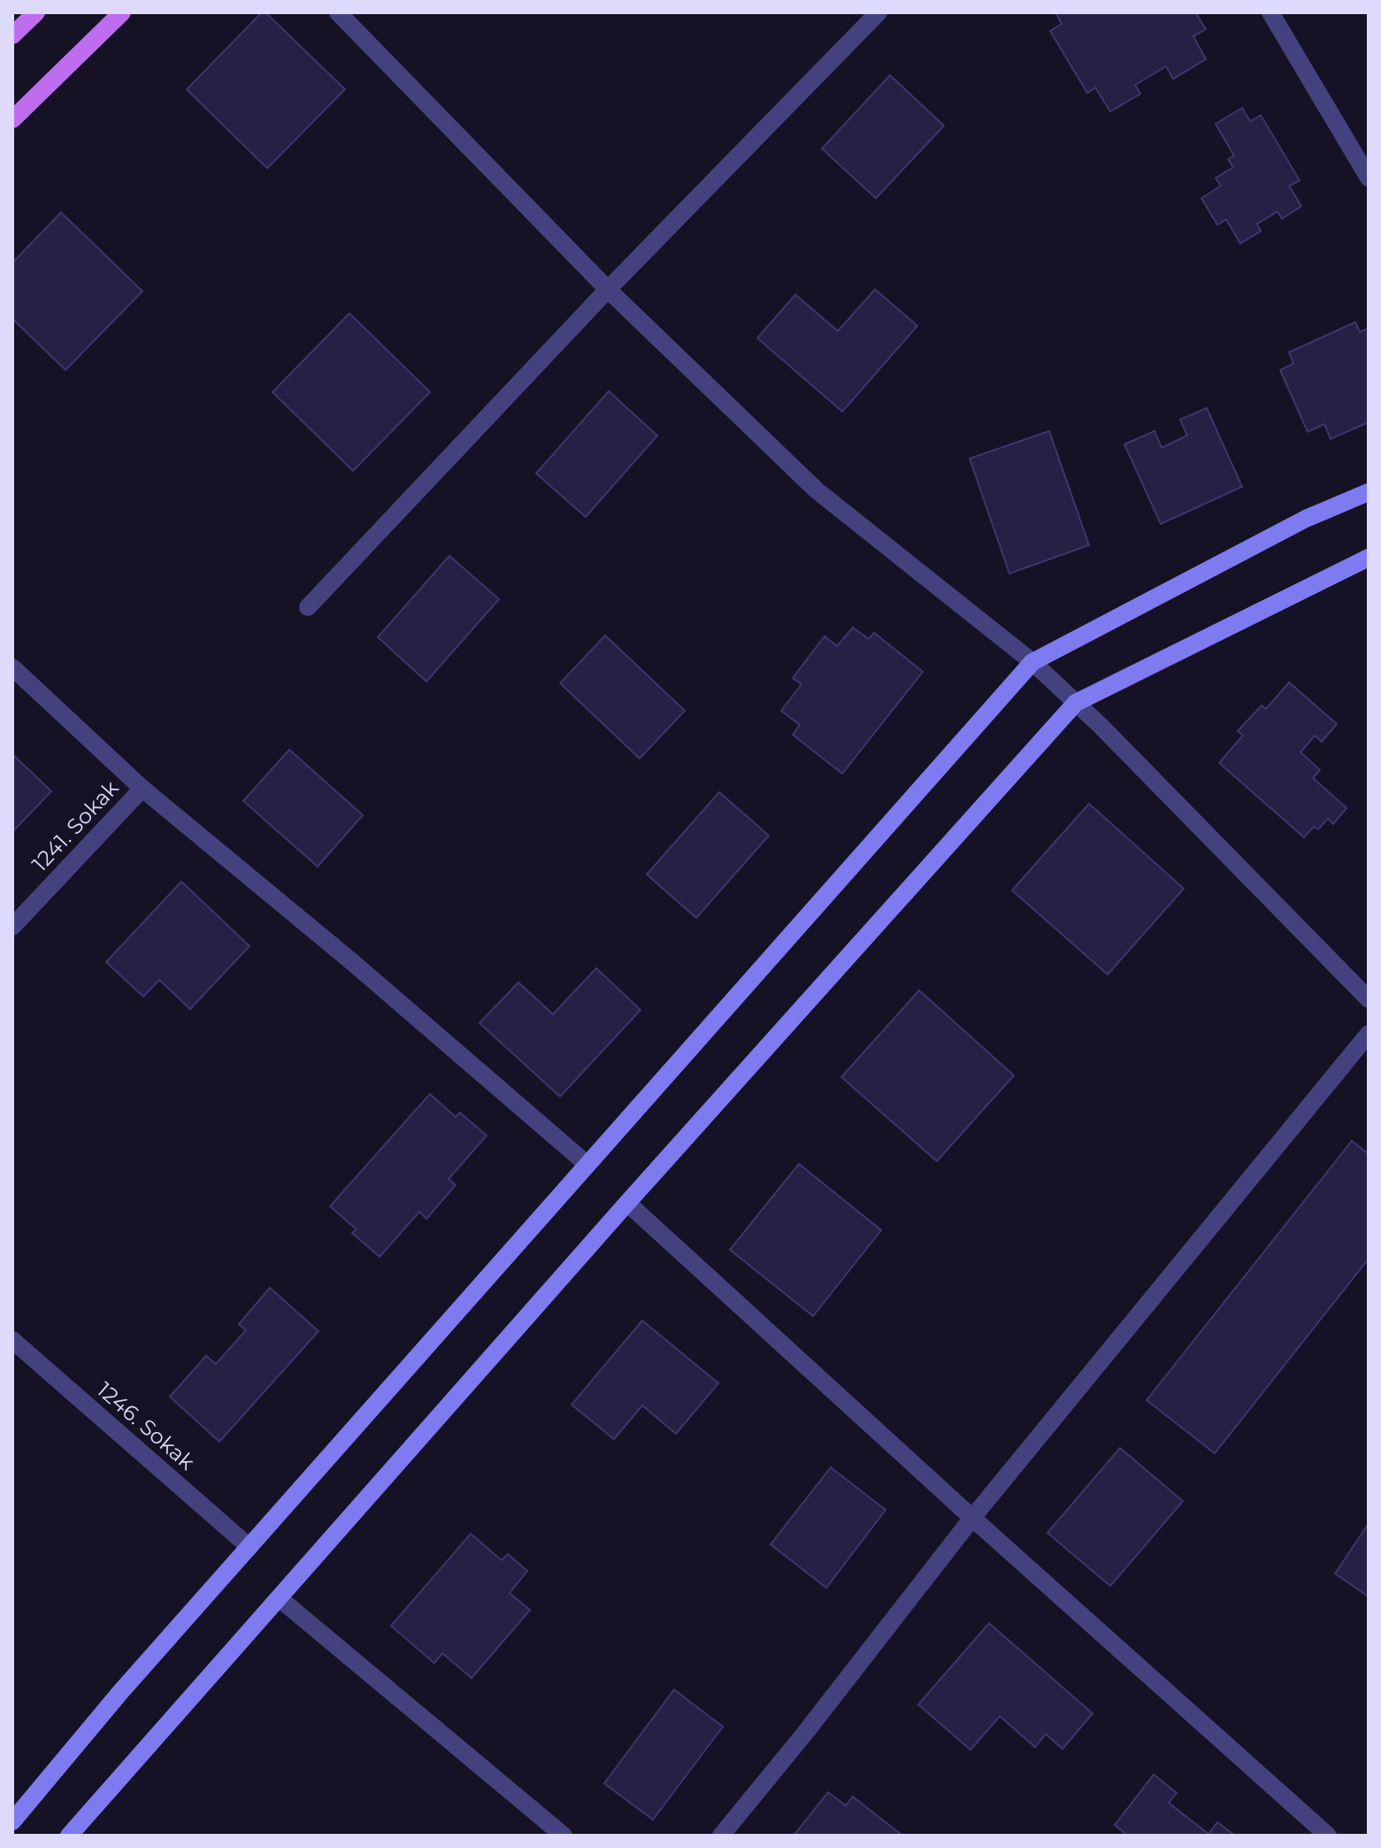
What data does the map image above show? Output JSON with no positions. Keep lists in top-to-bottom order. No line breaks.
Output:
{"streets":{"street":["1241. Sokak","1246. Sokak"]}}
